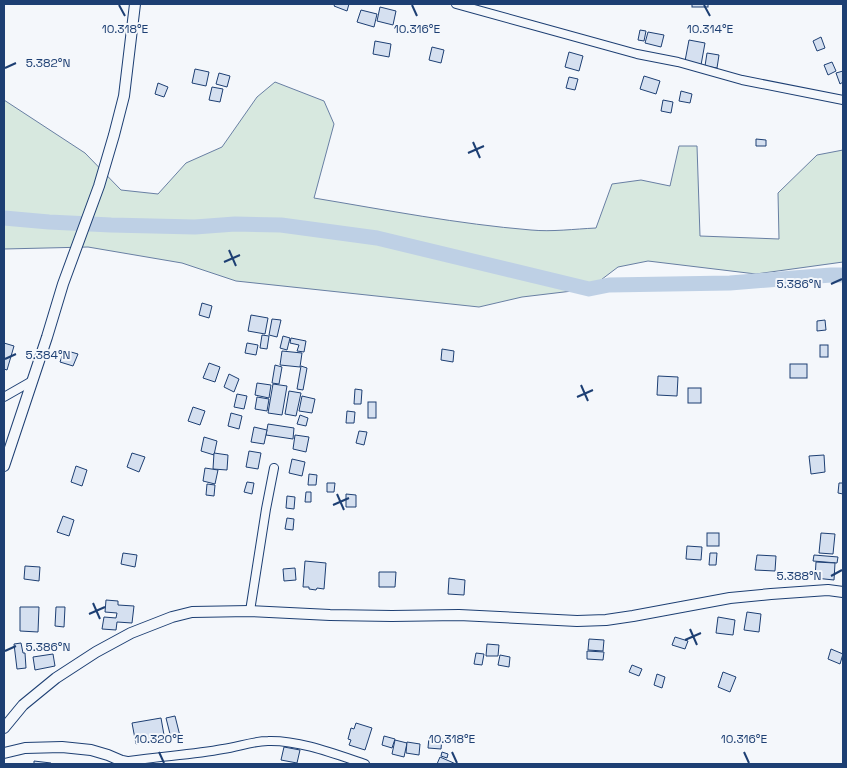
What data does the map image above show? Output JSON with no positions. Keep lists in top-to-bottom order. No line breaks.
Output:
{"coordinates":["10.318°E","10.316°E","10.314°E","5.382°N","5.386°N","5.384°N","5.388°N","10.320°E"]}
